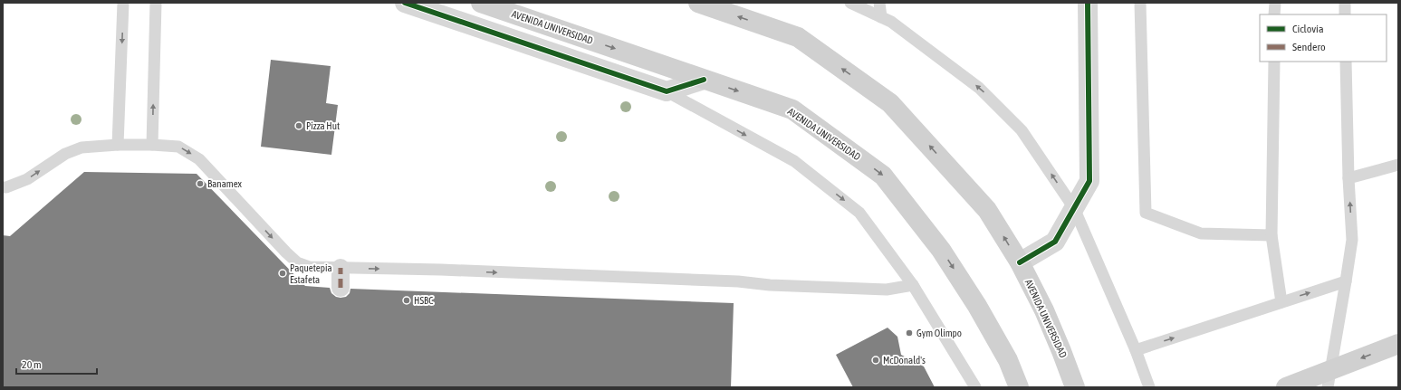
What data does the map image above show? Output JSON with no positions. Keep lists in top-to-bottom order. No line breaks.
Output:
{"streets":{"main road":["AVENIDA UNIVERSIDAD"]},"places":["Pizza Hut","Banamex","Paquetepia Estafeta","HSBC","Gym Olimpo","McDonald's"],"legend":["Ciclovía","Sendero"],"scale_bar":"20 m"}
